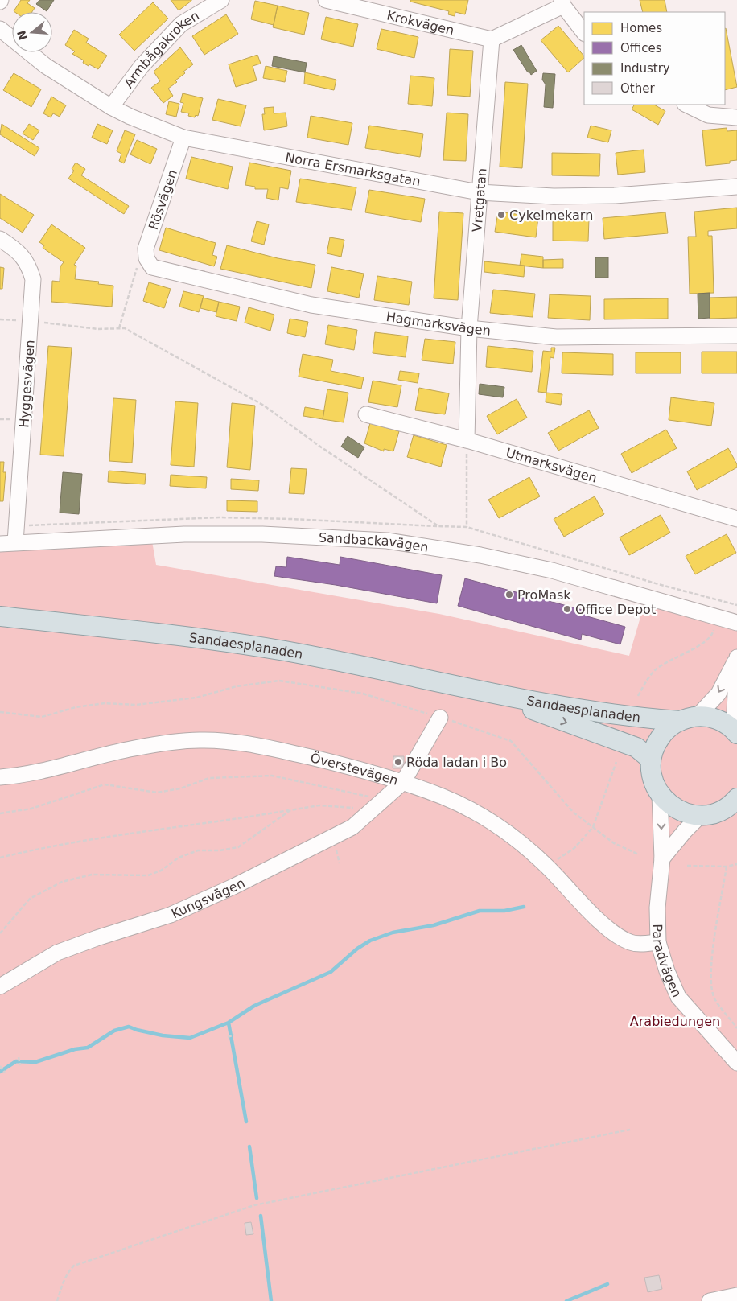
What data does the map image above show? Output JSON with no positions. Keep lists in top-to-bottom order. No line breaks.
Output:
{"streets":{"main road":["Sandaesplanaden"],"street":["Krokvägen","Armbågakroken","Norra Ersmarksgatan","Rösvägen","Vretgatan","Hagmarksvägen","Hyggesvägen","Utmarksvägen","Sandbackavägen","Överstevägen","Kungsvägen","Paradvägen"]},"crossings":[["Krokvägen","Vretgatan"],["Armbågakroken","Norra Ersmarksgatan"],["Norra Ersmarksgatan","Rösvägen"],["Norra Ersmarksgatan","Vretgatan"],["Rösvägen","Hagmarksvägen"],["Vretgatan","Hagmarksvägen"],["Vretgatan","Utmarksvägen"],["Hyggesvägen","Sandbackavägen"],["Överstevägen","Kungsvägen"],["Överstevägen","Paradvägen"]],"parks":["Arabiedungen"],"places":["Cykelmekarn","ProMask","Office Depot","Röda ladan i Bo"],"legend":["Homes","Offices","Industry","Other"],"north":"left"}
